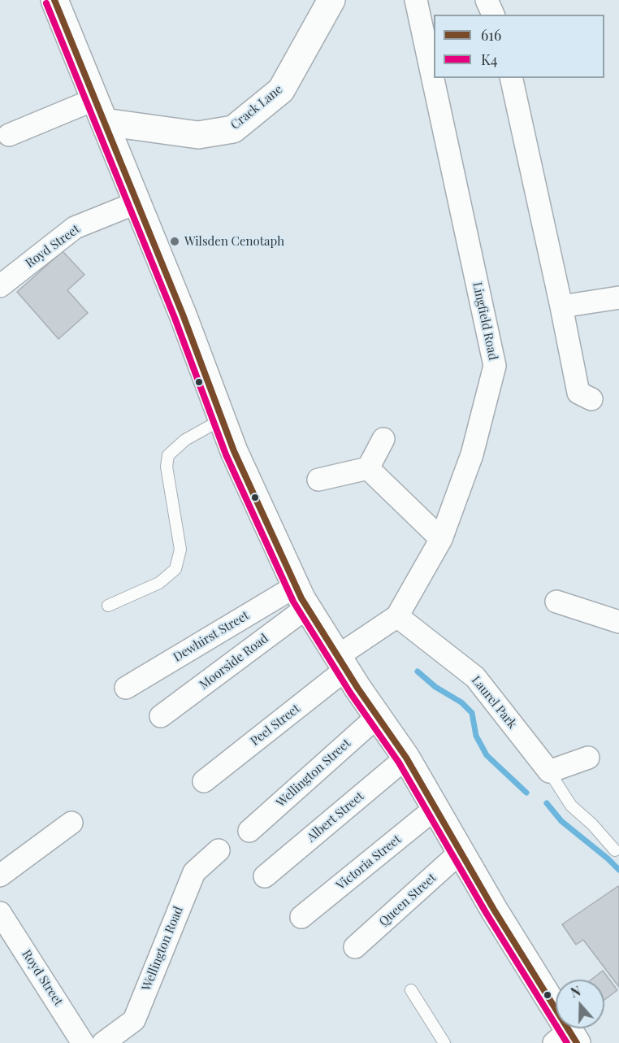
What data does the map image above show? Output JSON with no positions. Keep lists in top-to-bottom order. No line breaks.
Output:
{"streets":{"street":["Crack Lane","Royd Street","Lingfield Road","Dewhirst Street","Moorside Road","Laurel Park","Peel Street","Wellington Street","Albert Street","Victoria Street","Queen Street","Wellington Road"]},"crossings":[["Lingfield Road","Laurel Park"],["Lingfield Road","Peel Street"],["Dewhirst Street","Moorside Road"]],"places":["Wilsden Cenotaph"],"lines":["transit line 616","transit line K4"],"legend":["616","K4"],"north":"top"}
